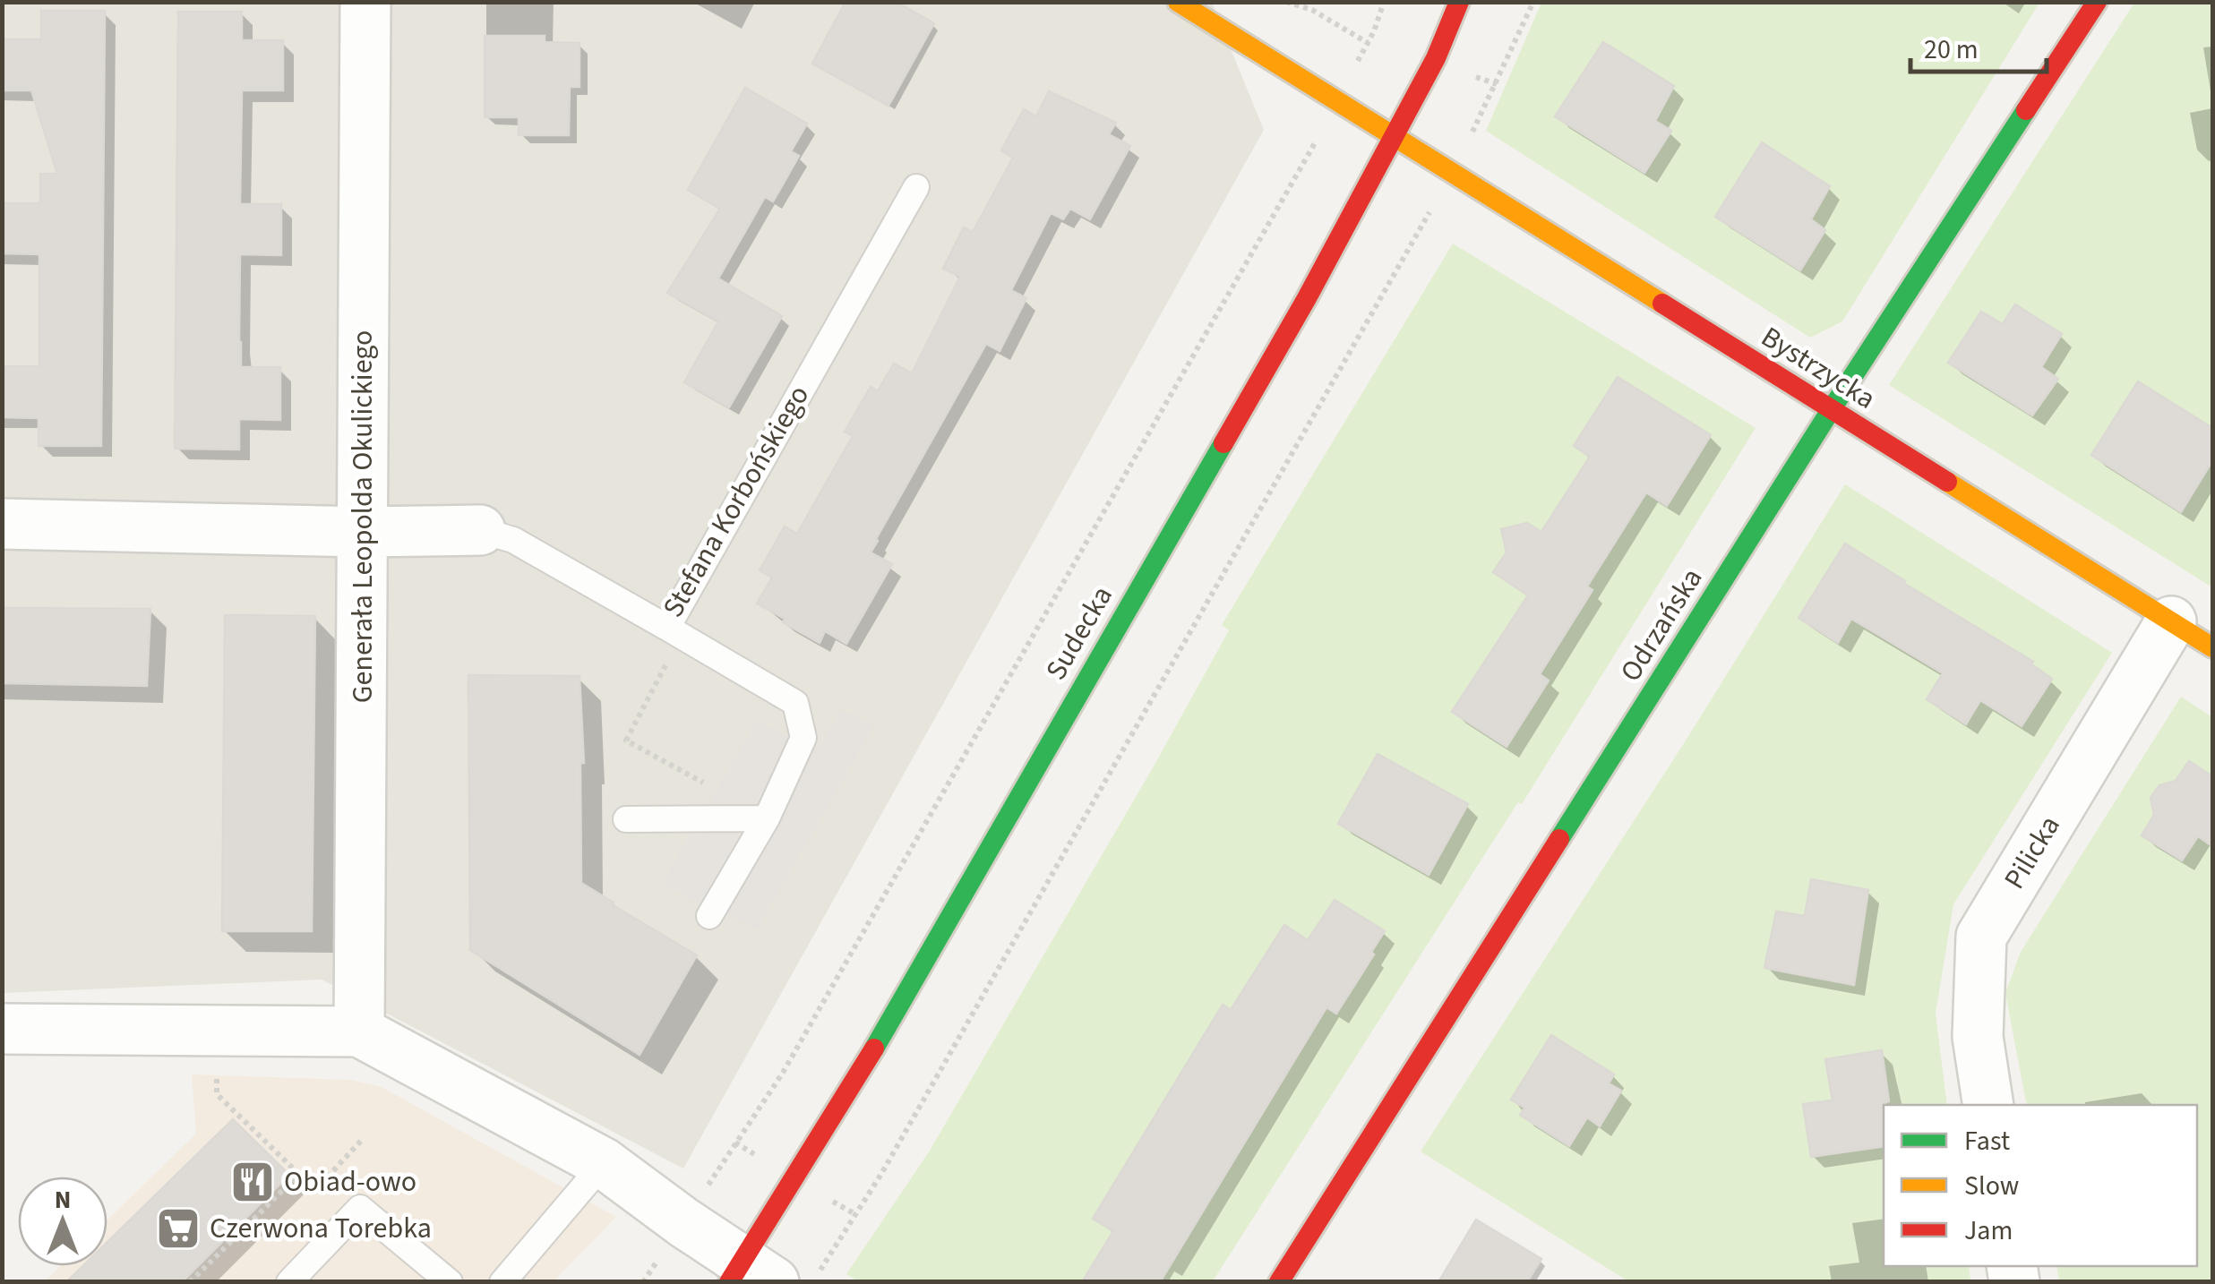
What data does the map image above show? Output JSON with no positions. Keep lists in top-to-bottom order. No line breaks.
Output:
{"streets":{"street":["Bystrzycka","Stefana Korbońskiego","Generała Leopolda Okulickiego","Odrzańska","Sudecka","Pilicka"]},"crossings":[["Bystrzycka","Odrzańska"],["Bystrzycka","Sudecka"],["Bystrzycka","Pilicka"],["Stefana Korbońskiego","Generała Leopolda Okulickiego"]],"places":{"restaurant":["Obiad-owo"],"supermarket":["Czerwona Torebka"]},"legend":["Fast","Slow","Jam"],"scale_bar":"20 m","north":"top"}
